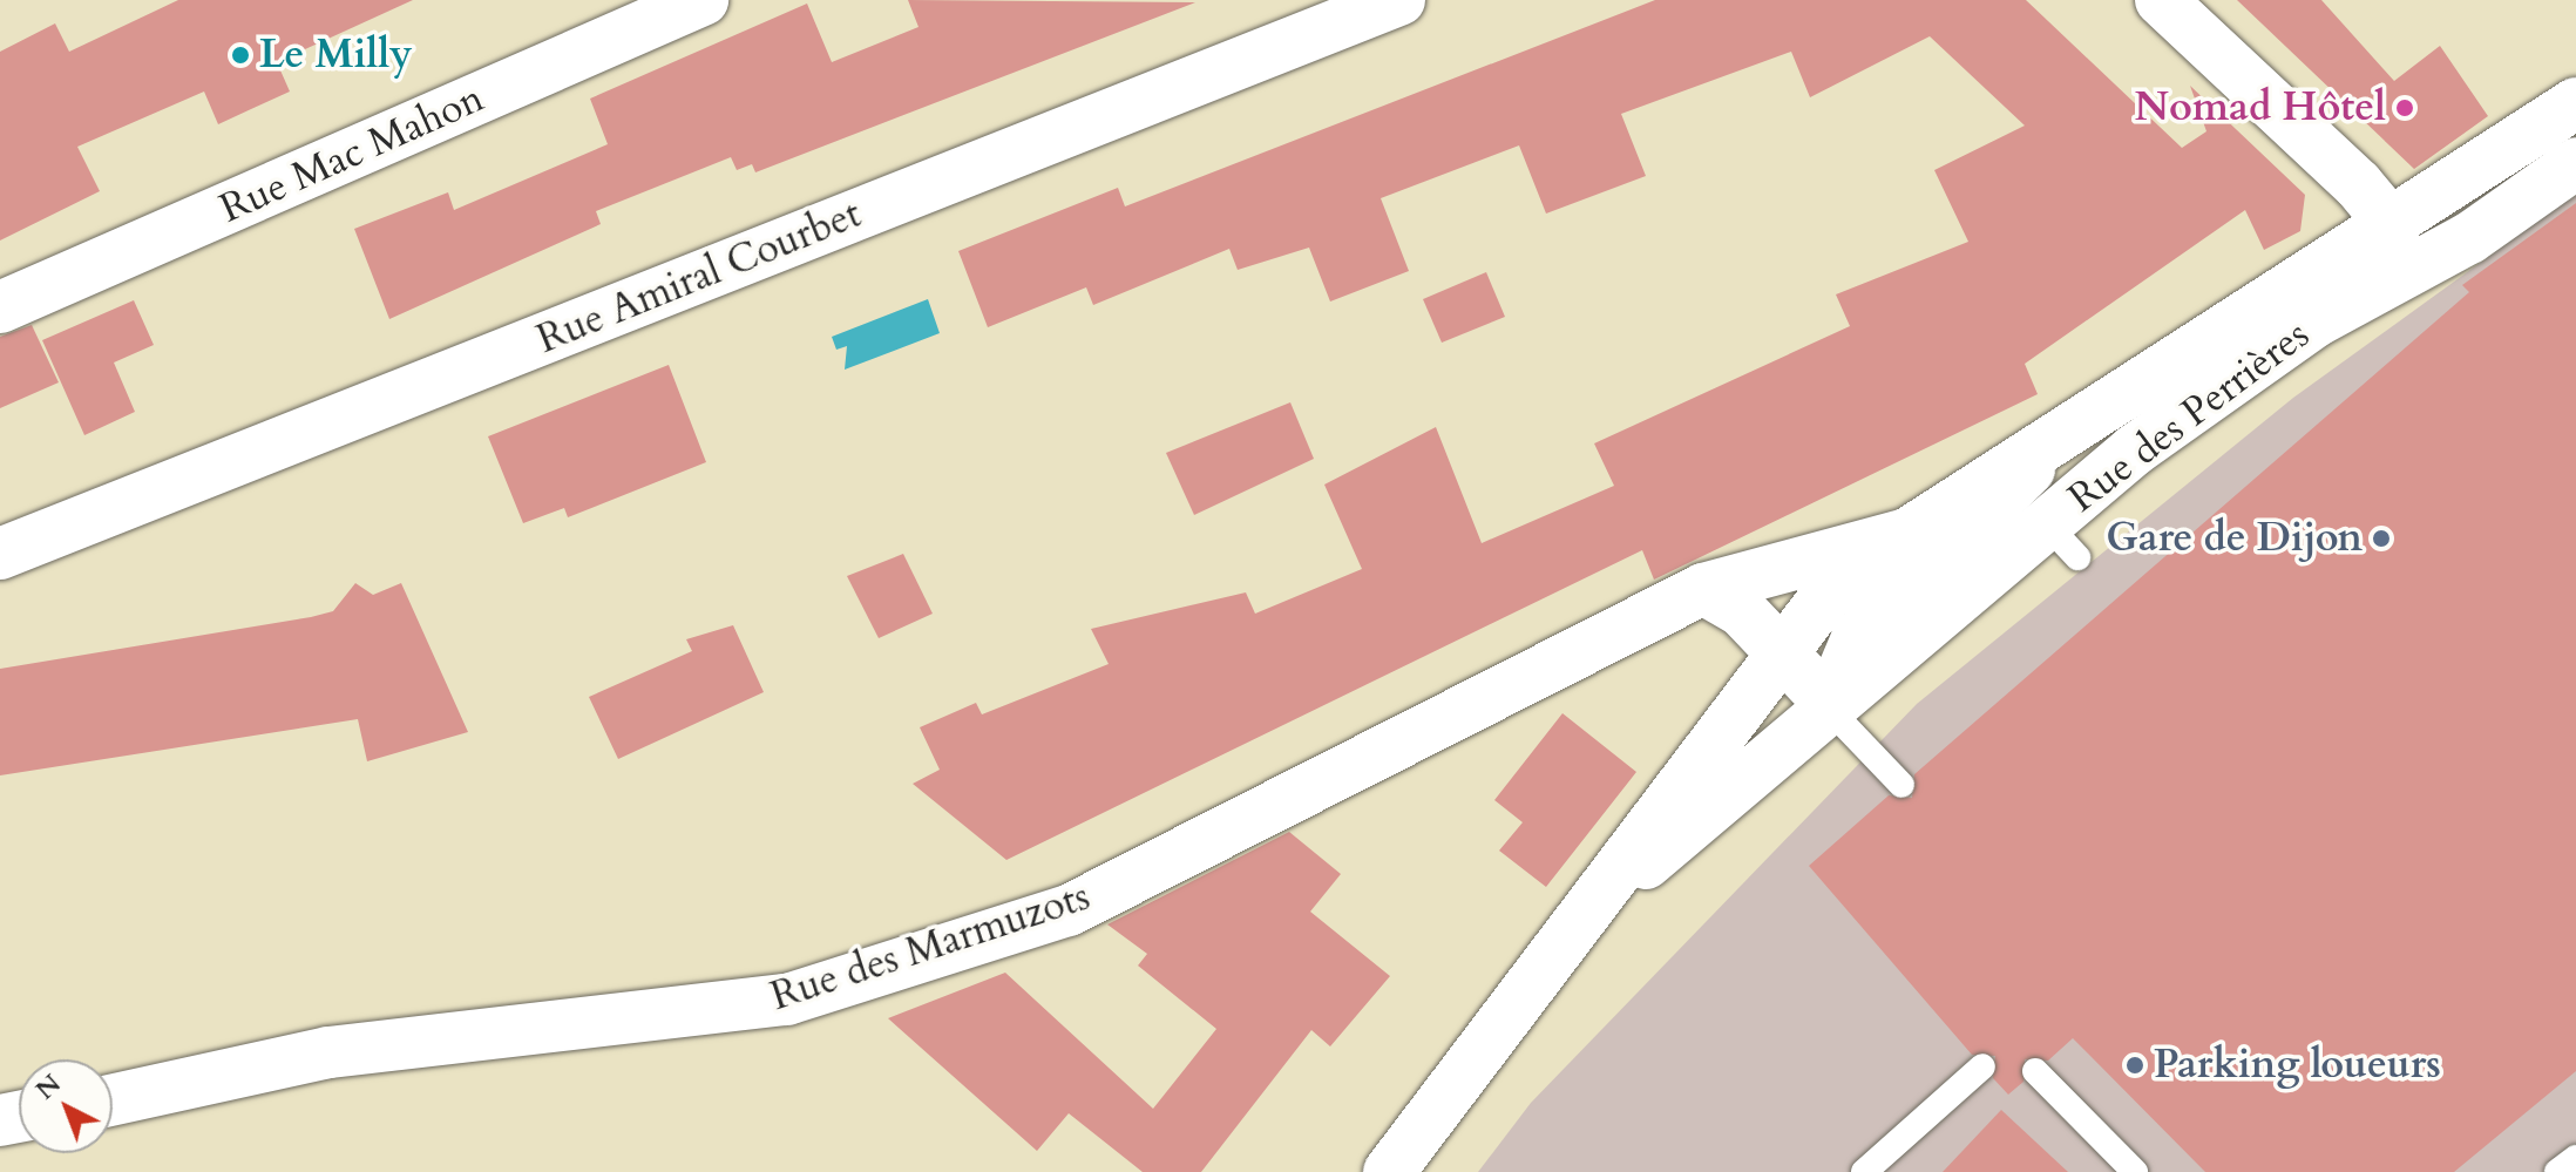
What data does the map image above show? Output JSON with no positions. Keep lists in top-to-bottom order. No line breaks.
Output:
{"streets":{"street":["Rue Mac Mahon","Rue Amiral Courbet","Rue des Perrières","Rue des Marmuzots"]},"crossings":[["Rue des Perrières","Rue des Marmuzots"]],"places":["Le Milly","Nomad Hôtel","Gare de Dijon","Parking loueurs"],"north":"top left"}
